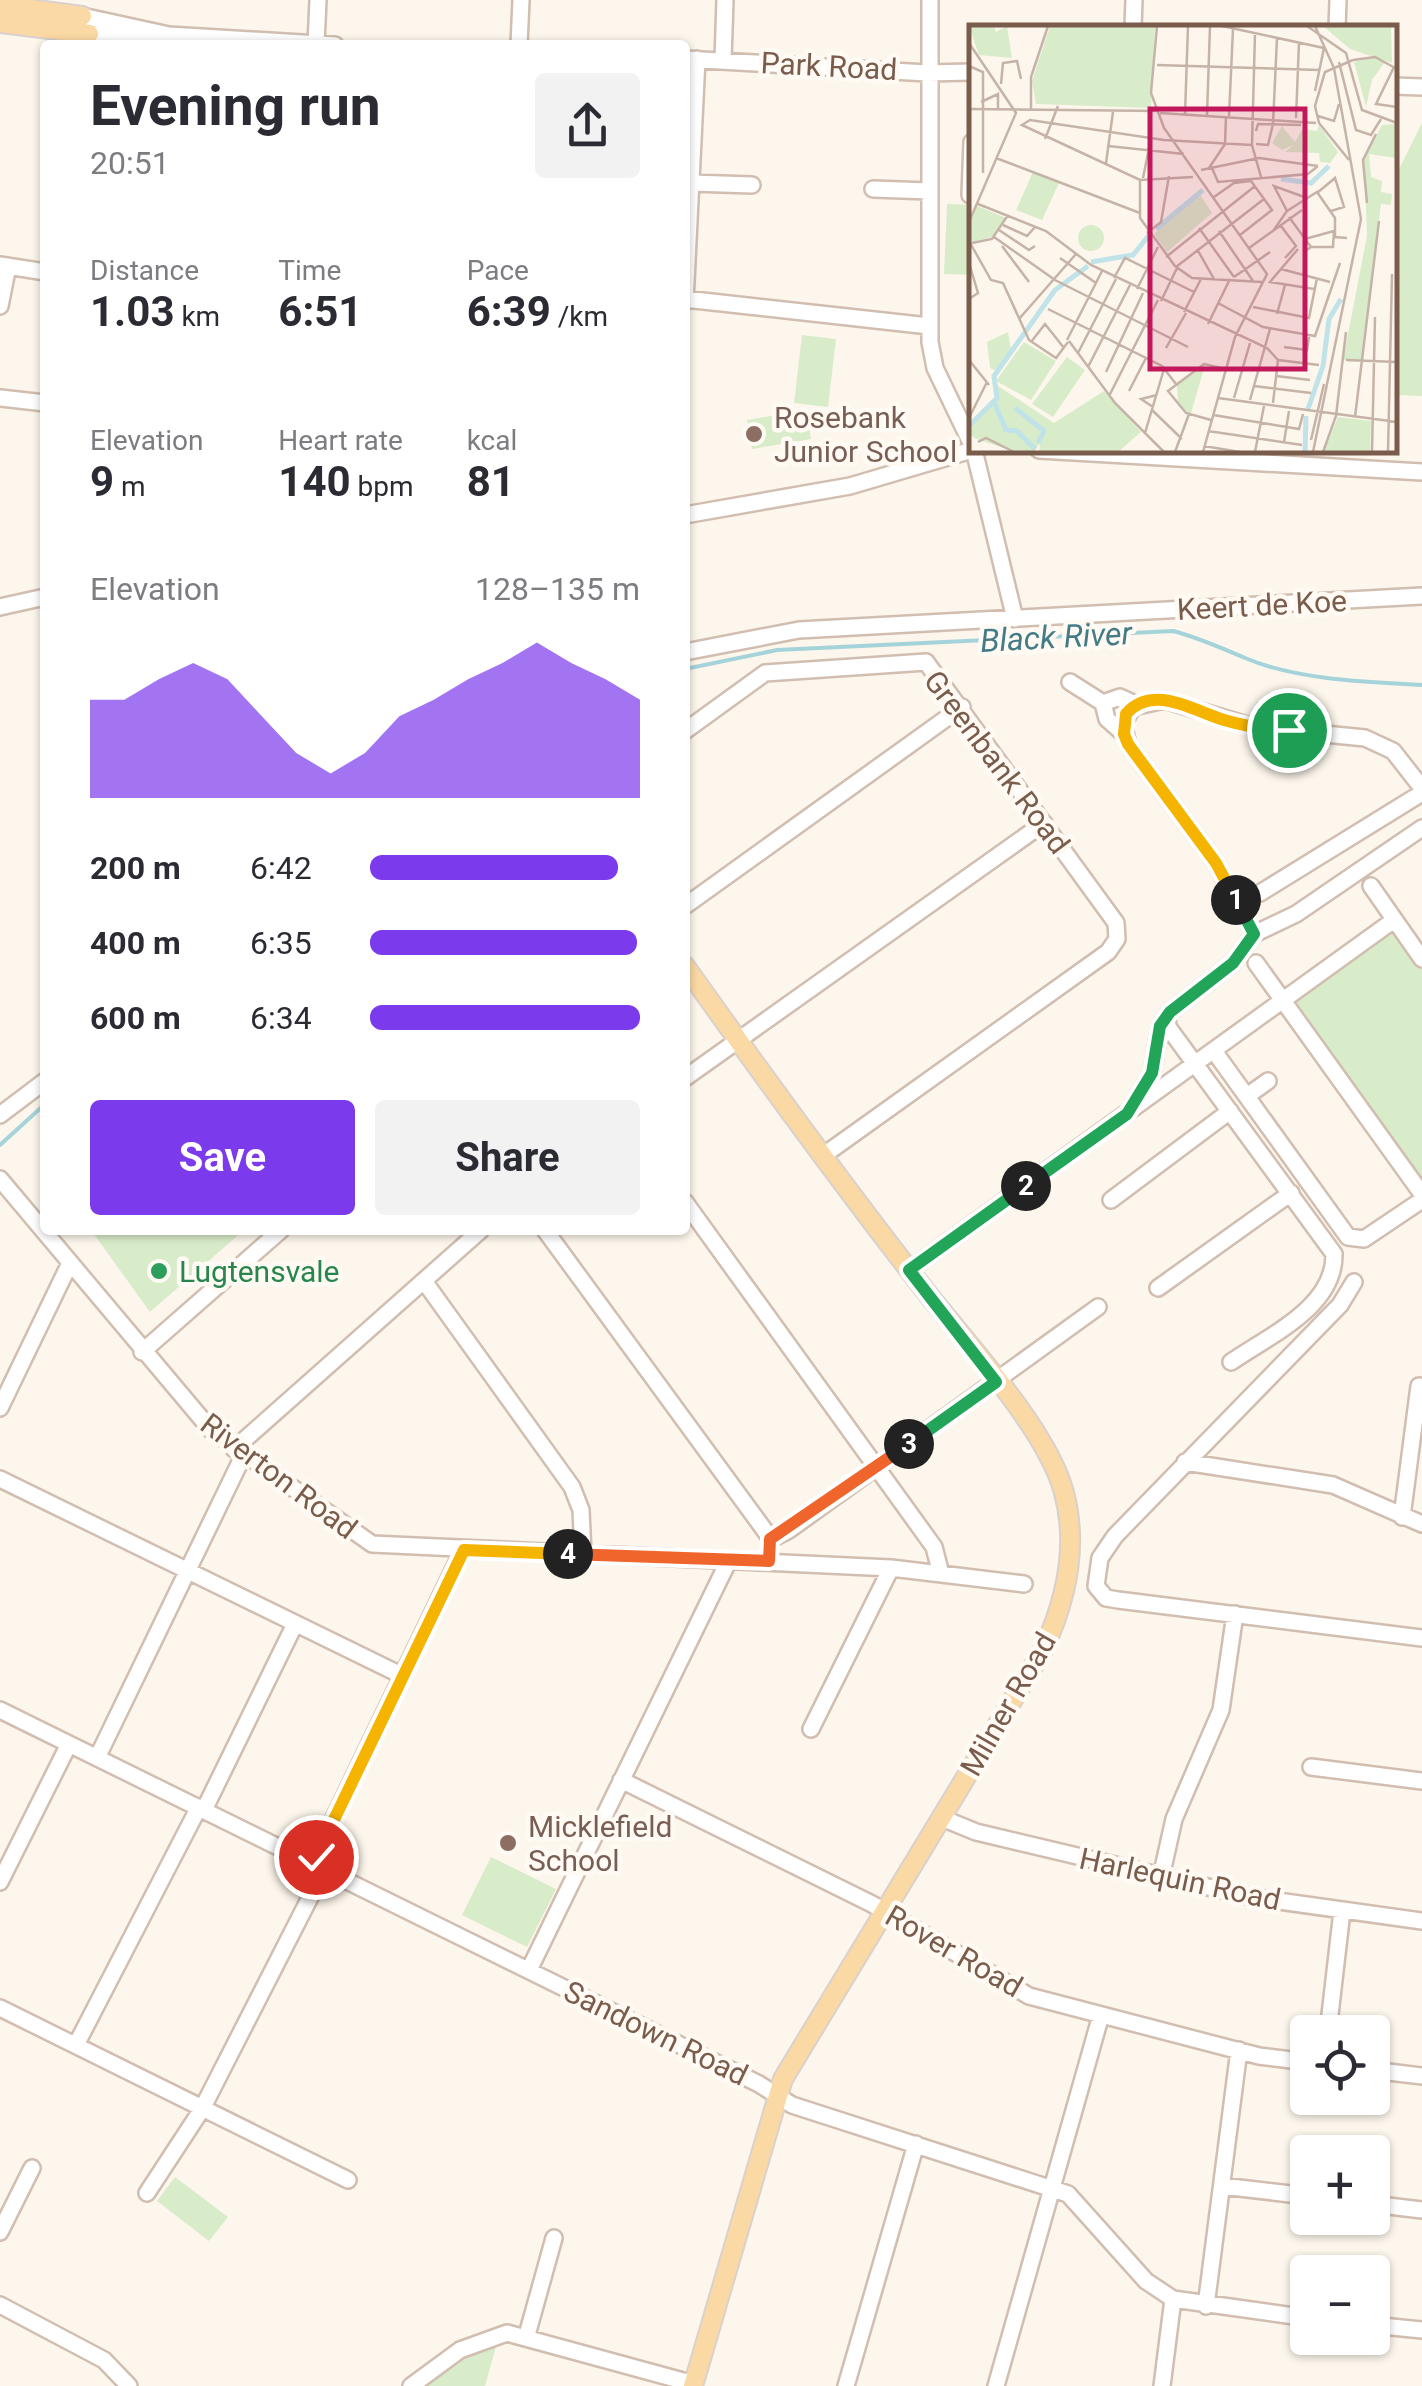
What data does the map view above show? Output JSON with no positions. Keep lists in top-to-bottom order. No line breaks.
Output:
{"streets":{"main road":["Milner Road"],"street":["Park Road","Keert de Koe","Greenbank Road","Riverton Road","Harlequin Road","Rover Road","Sandown Road"]},"crossings":[["Greenbank Road","Milner Road"],["Milner Road","Harlequin Road"],["Milner Road","Rover Road"],["Milner Road","Sandown Road"]],"water":["Black River"],"places":["Rosebank Junior School","Lugtensvale","Micklefield School"],"page":{"heading":["Evening run","20:51"],"stats":[["Distance","1.03 km"],["Time","6:51"],["Pace","6:39 /km"],["Elevation","9 m"],["Heart rate","140 bpm"],["kcal","81"]],"chart":["Elevation","128–135 m"],"list":[{"name":"200 m","note":"6:42"},{"name":"400 m","note":"6:35"},{"name":"600 m","note":"6:34"}],"pins":["1","2","3","4"],"buttons":["Save","Share"],"map_buttons":["+","−"]}}
